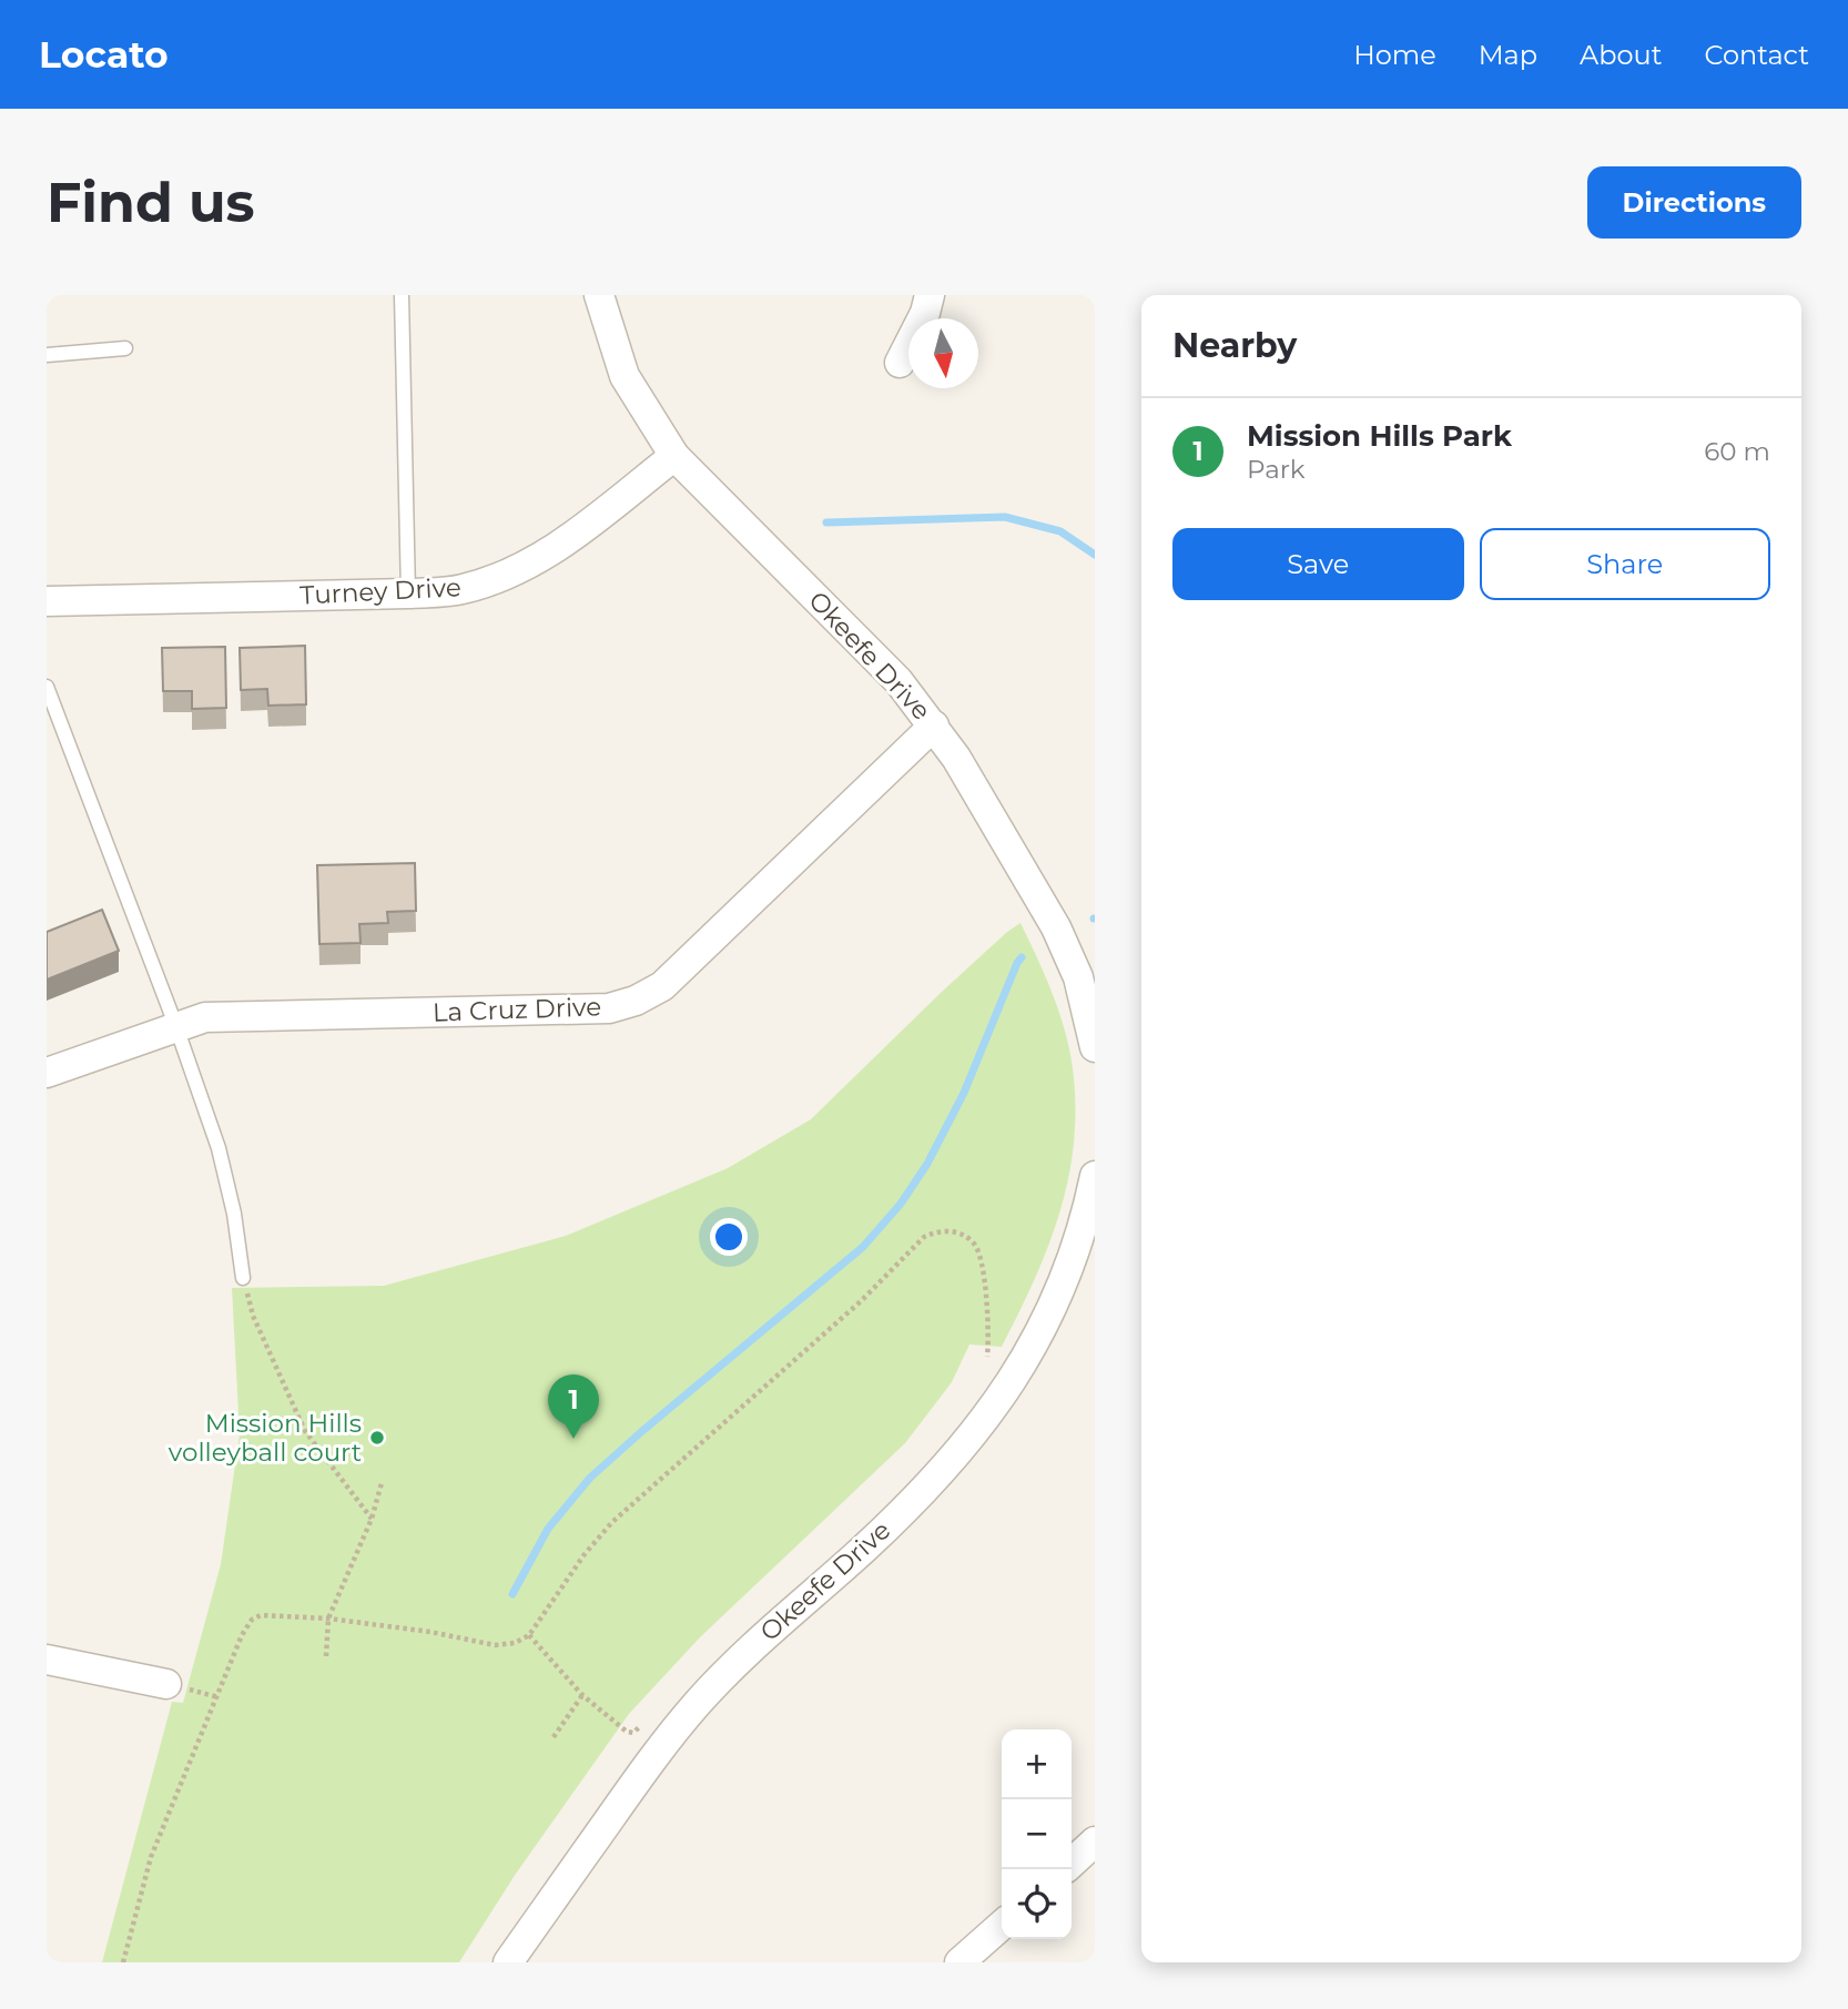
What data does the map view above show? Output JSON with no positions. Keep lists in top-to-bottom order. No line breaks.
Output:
{"streets":{"street":["Turney Drive","Okeefe Drive","La Cruz Drive"]},"crossings":[["Turney Drive","Okeefe Drive"],["Okeefe Drive","La Cruz Drive"]],"places":["Mission Hills volleyball court"],"north":"bottom","page":{"header":"Locato","nav":["Home","Map","About","Contact"],"buttons":["Directions",["Save","Share"]],"title":"Find us","heading":"Nearby","list":[{"mark":"1","name":"Mission Hills Park","note":"Park","value":"60 m"}],"pins":"1","map_buttons":["+","−"]}}
